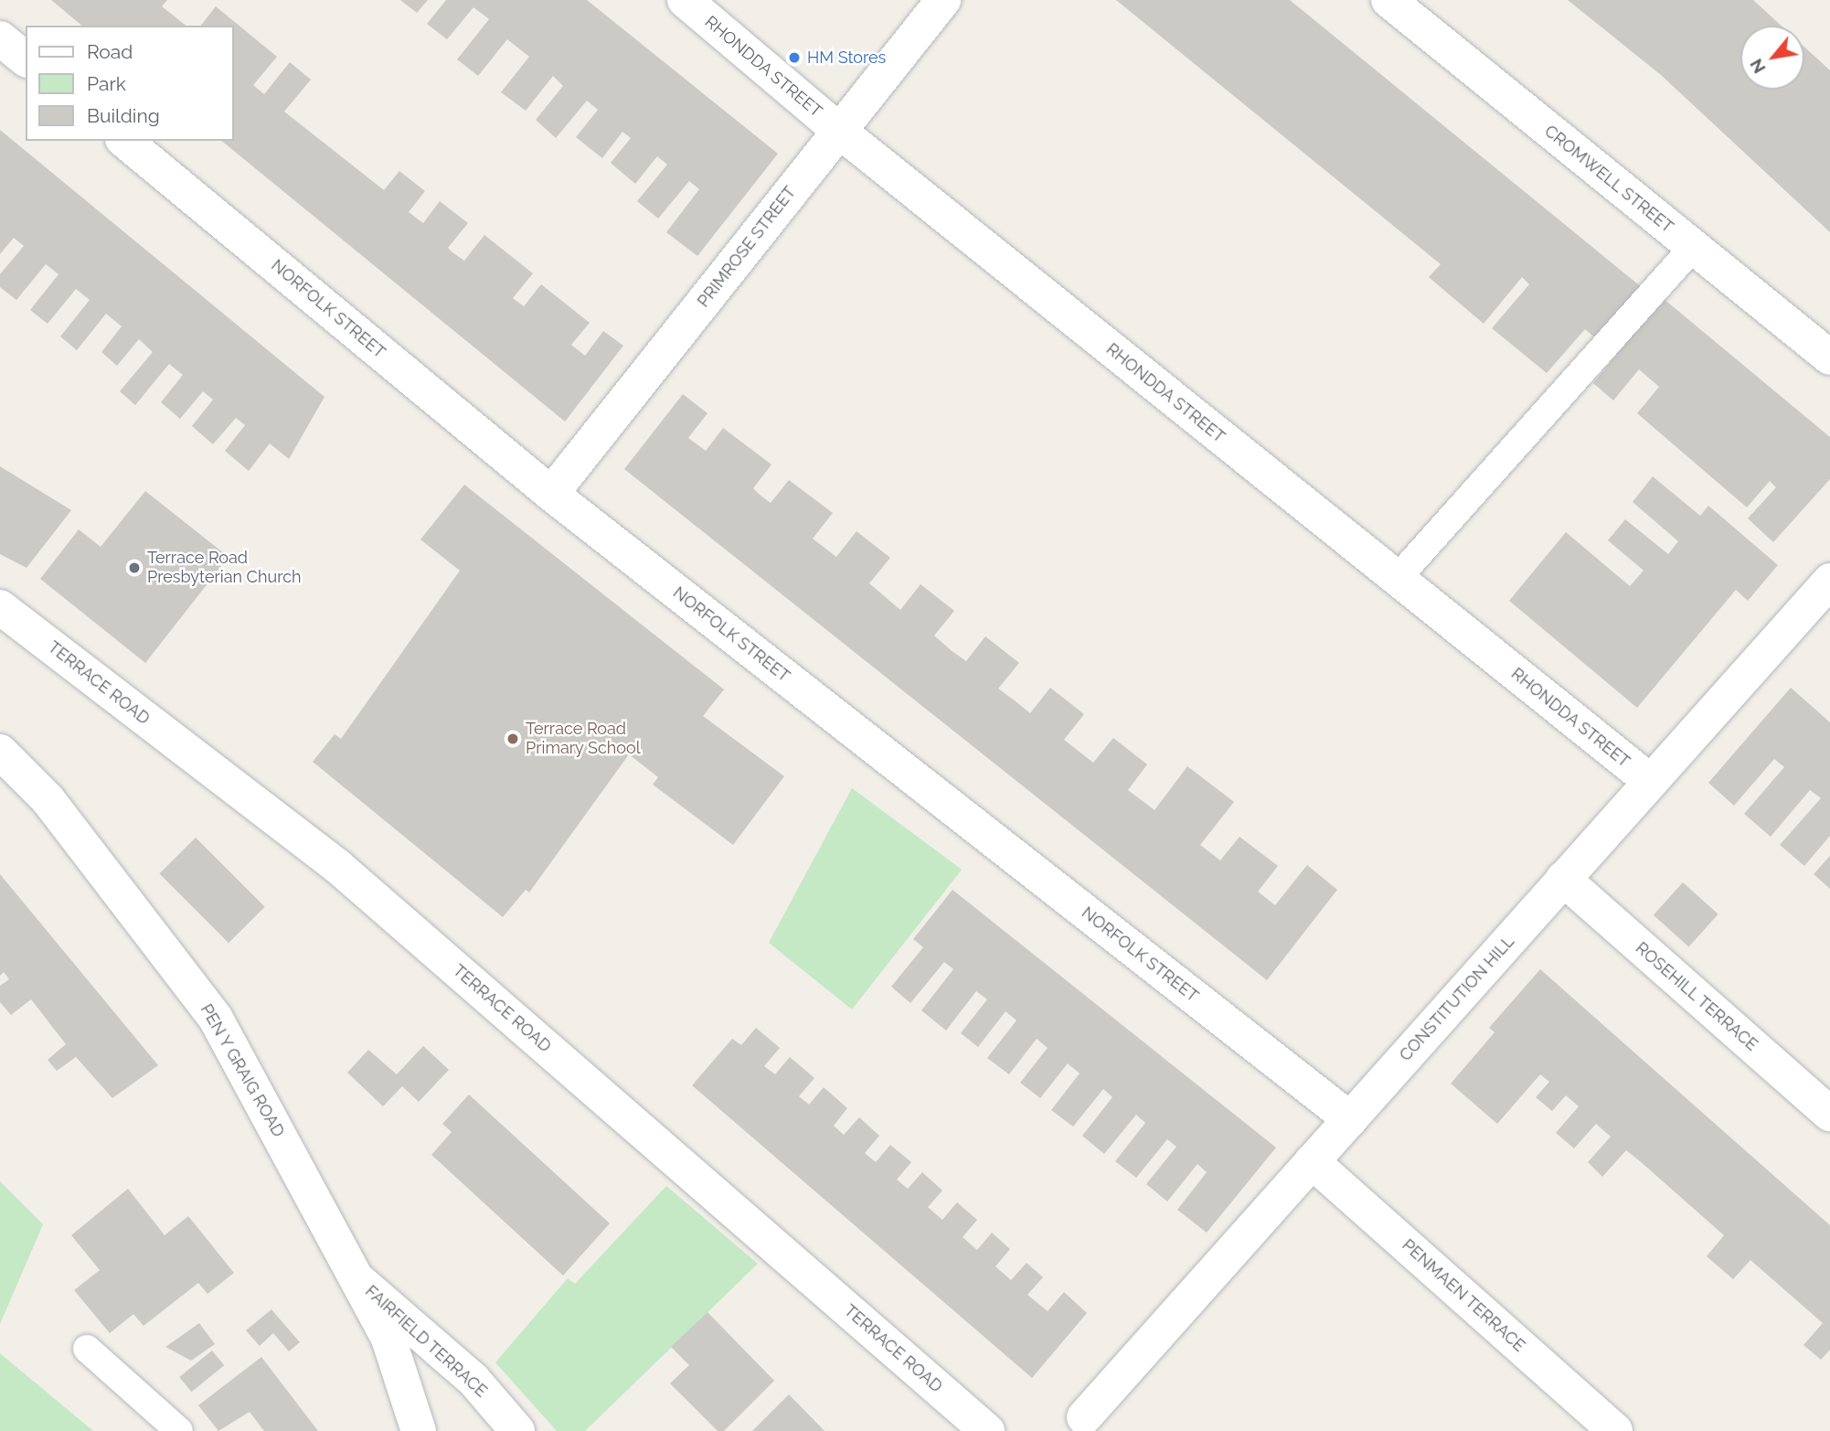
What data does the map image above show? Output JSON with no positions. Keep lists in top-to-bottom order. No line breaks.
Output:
{"streets":{"street":["RHONDDA STREET","CROMWELL STREET","PRIMROSE STREET","NORFOLK STREET","TERRACE ROAD","ROSEHILL TERRACE","CONSTITUTION HILL","PEN Y GRAIG ROAD","PENMAEN TERRACE","FAIRFIELD TERRACE"]},"crossings":[["RHONDDA STREET","PRIMROSE STREET"],["RHONDDA STREET","CONSTITUTION HILL"],["PRIMROSE STREET","NORFOLK STREET"],["NORFOLK STREET","CONSTITUTION HILL"],["ROSEHILL TERRACE","CONSTITUTION HILL"],["CONSTITUTION HILL","PENMAEN TERRACE"],["PEN Y GRAIG ROAD","FAIRFIELD TERRACE"]],"places":["HM Stores","Terrace Road Presbyterian Church","Terrace Road Primary School"],"legend":["Road","Park","Building"],"north":"bottom left"}
